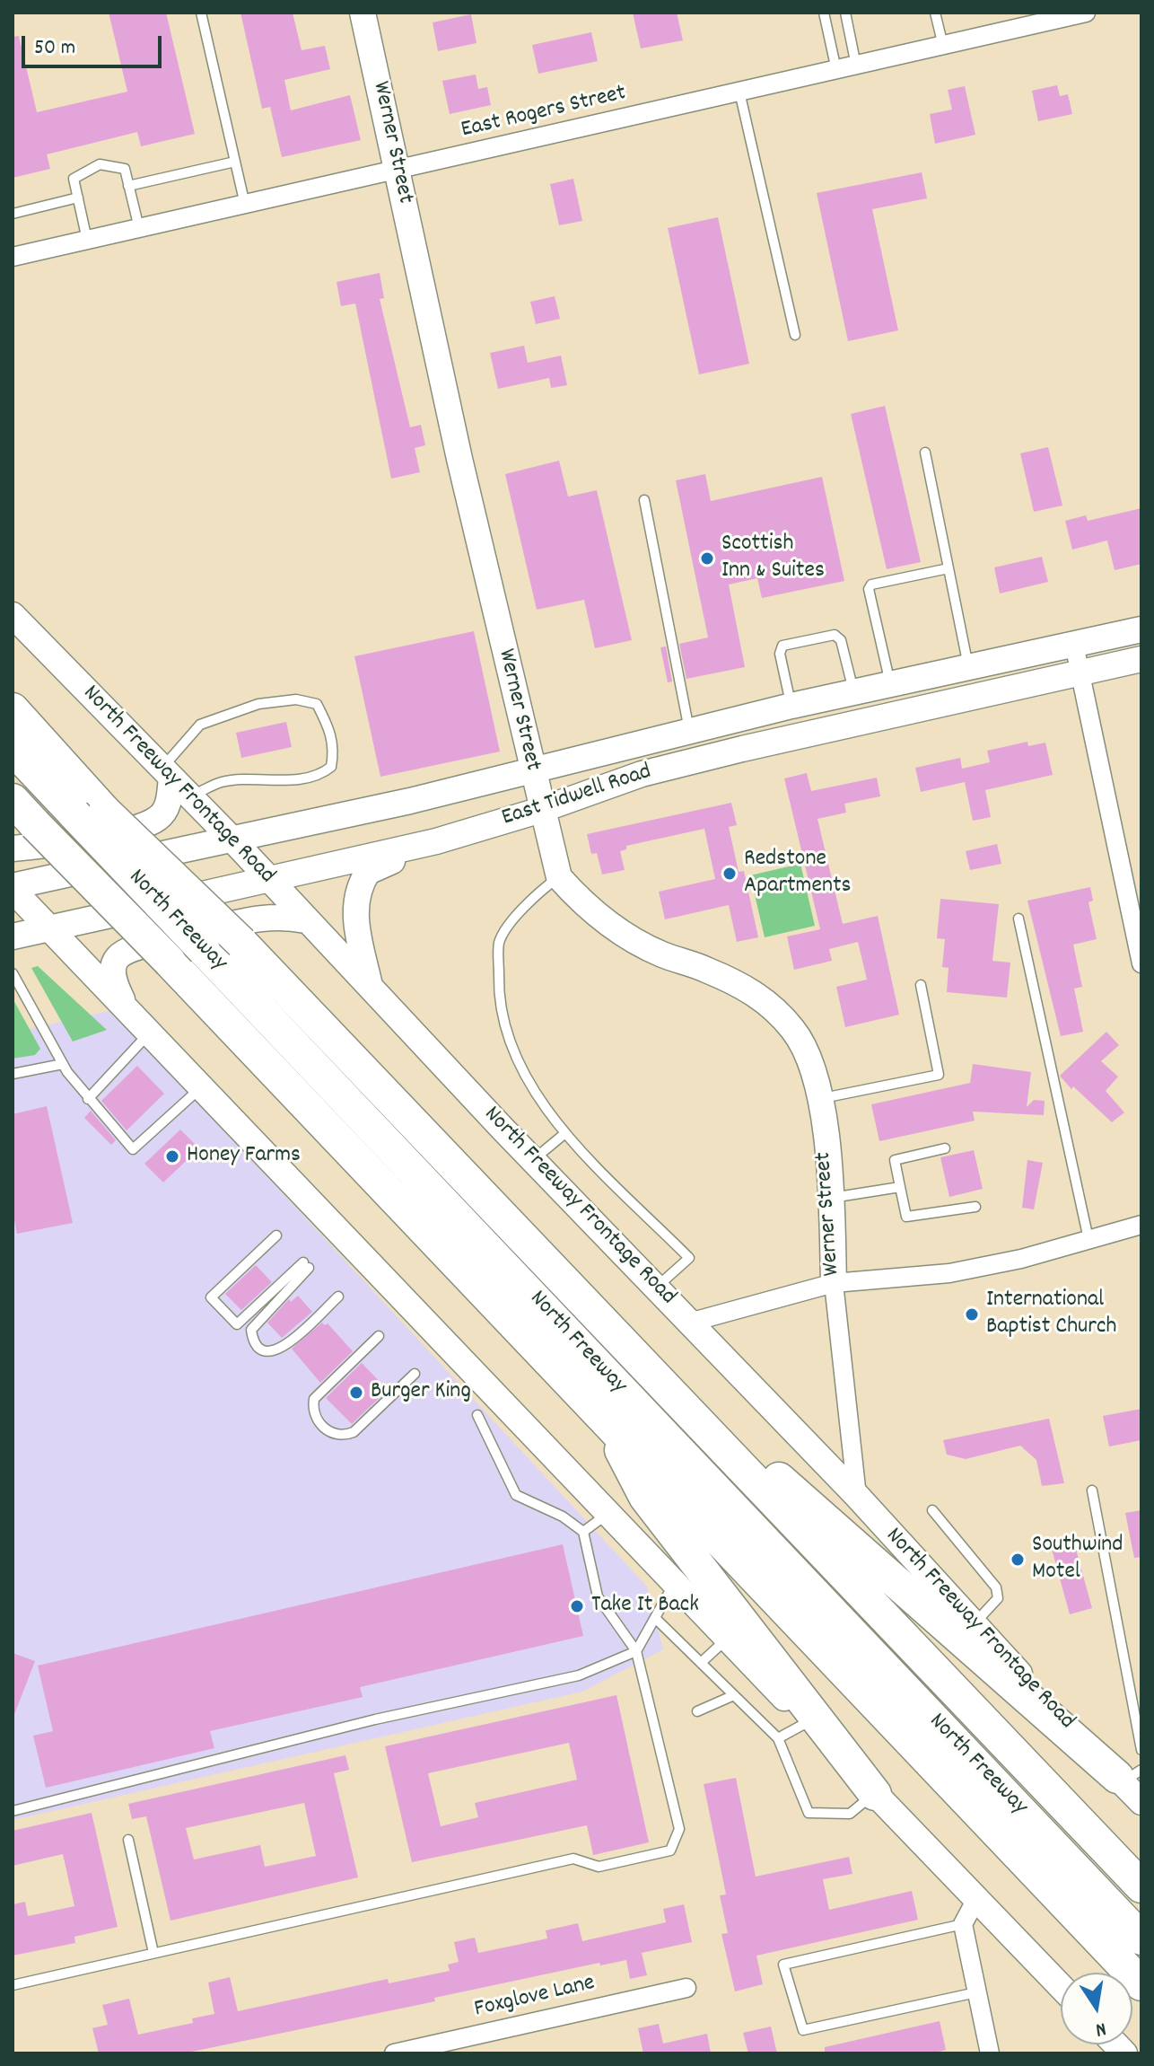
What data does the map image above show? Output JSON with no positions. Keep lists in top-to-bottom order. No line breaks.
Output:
{"streets":{"highway":["North Freeway"],"main road":["Werner Street","North Freeway Frontage Road","East Tidwell Road"],"street":["East Rogers Street","Foxglove Lane"]},"crossings":[["East Rogers Street","Werner Street"],["Werner Street","North Freeway Frontage Road"],["Werner Street","East Tidwell Road"],["North Freeway Frontage Road","East Tidwell Road"]],"places":["Scottish Inn & Suites","Redstone Apartments","Honey Farms","International Baptist Church","Burger King","Southwind Motel","Take It Back"],"scale_bar":"50 m","north":"bottom"}
